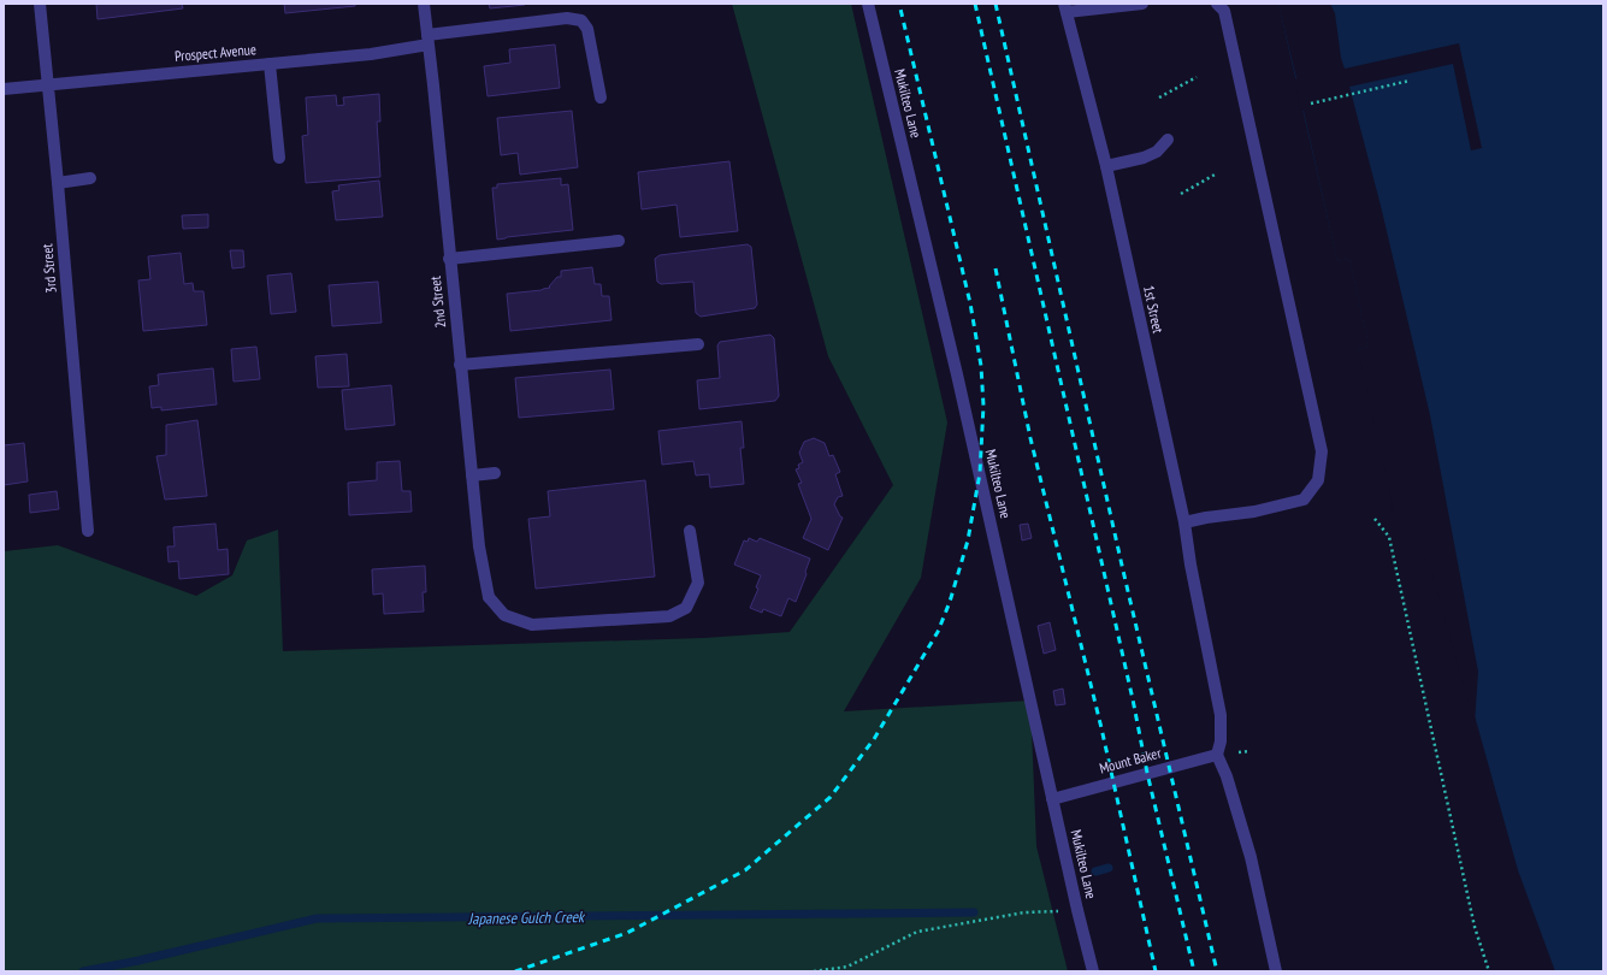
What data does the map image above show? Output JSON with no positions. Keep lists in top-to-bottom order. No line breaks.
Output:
{"streets":{"street":["Prospect Avenue","Mukilteo Lane","3rd Street","2nd Street","1st Street","Mount Baker"]},"crossings":[["Prospect Avenue","3rd Street"],["Prospect Avenue","2nd Street"],["Mukilteo Lane","Mount Baker"],["1st Street","Mount Baker"]],"water":["Japanese Gulch Creek"]}
